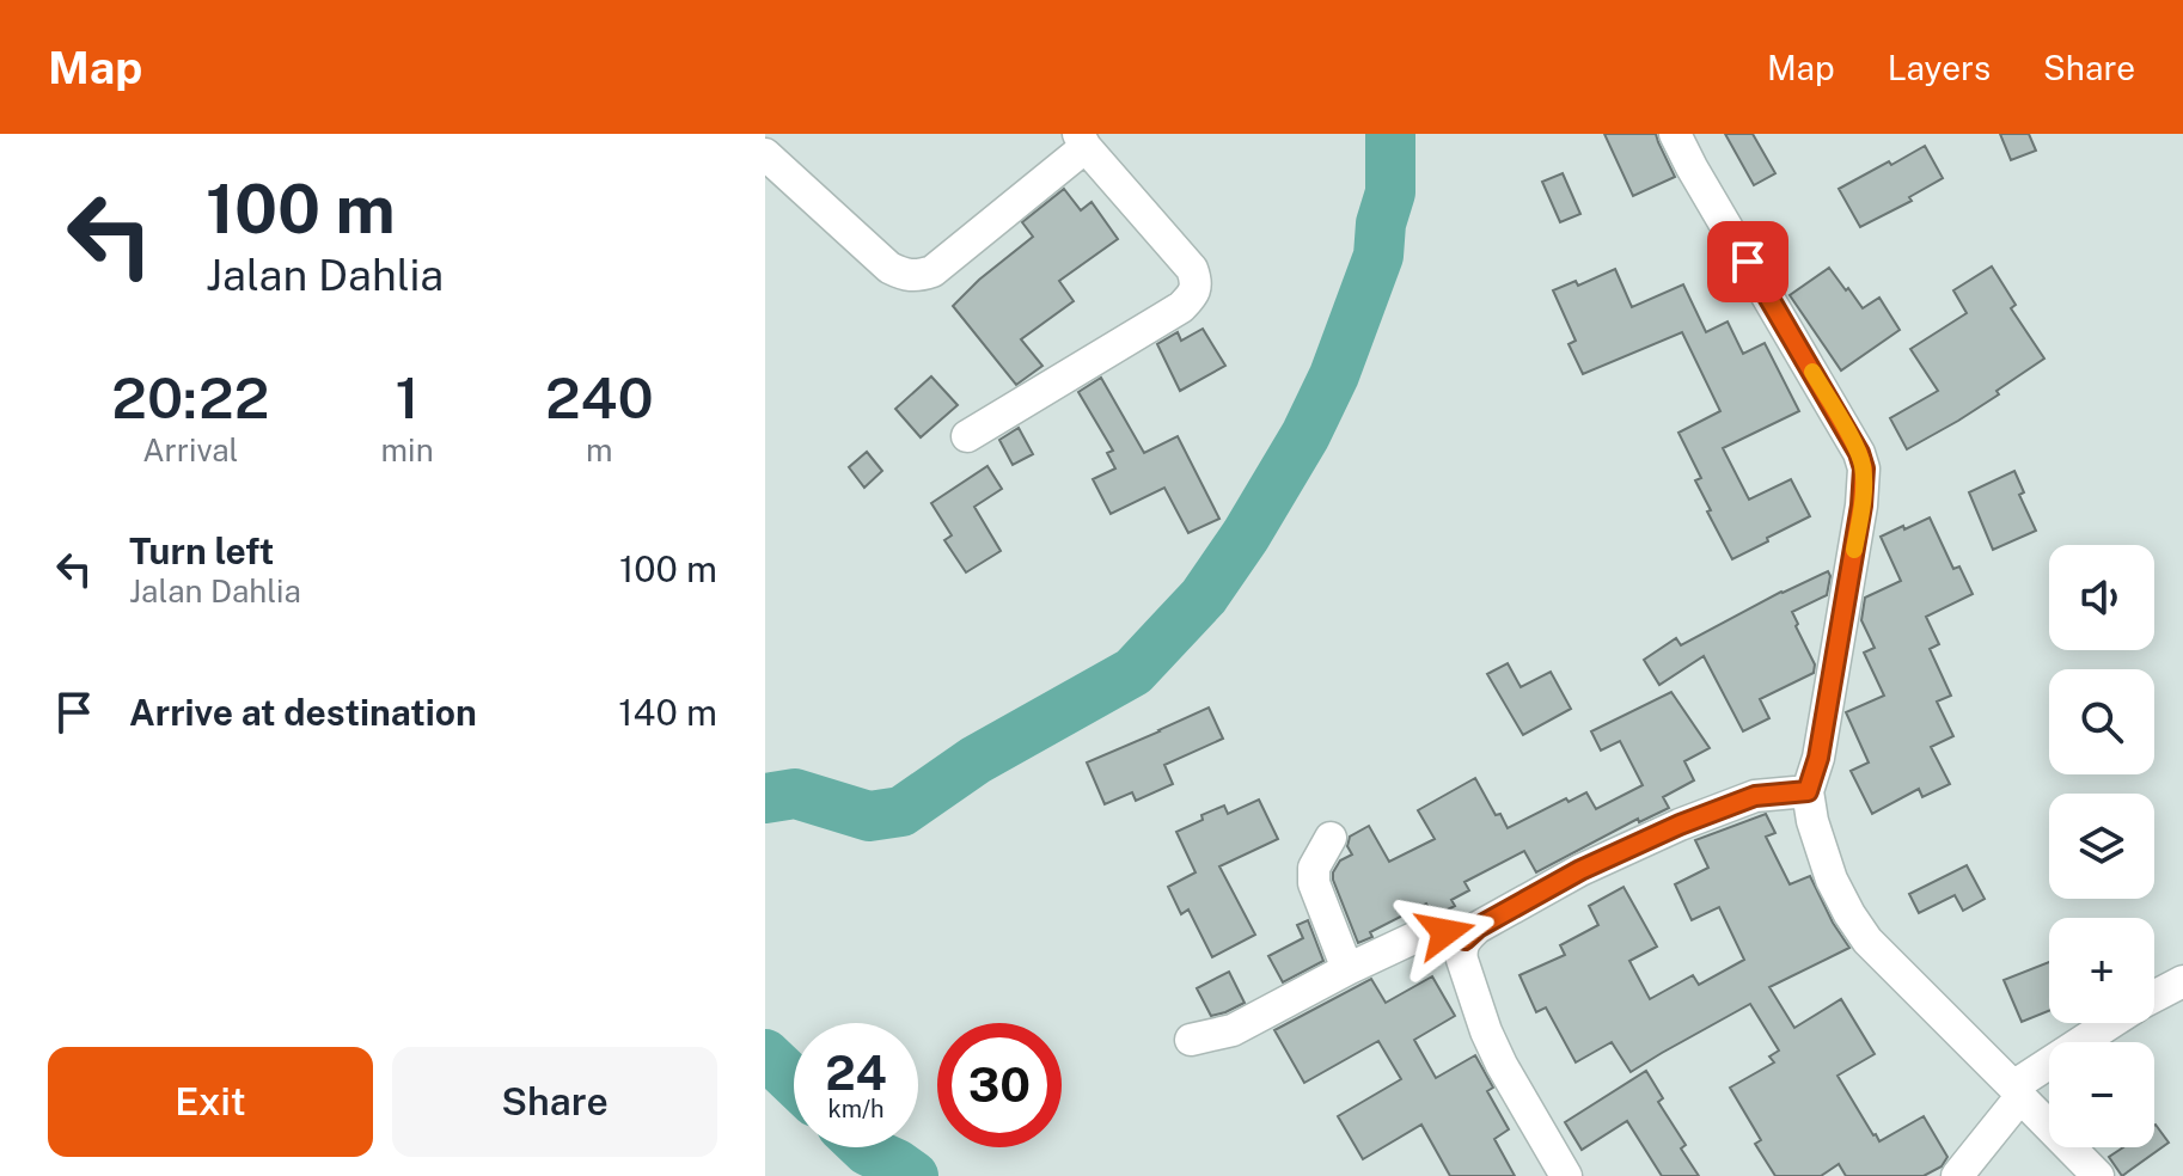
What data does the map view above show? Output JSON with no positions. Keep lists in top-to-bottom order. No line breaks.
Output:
{"page":{"header":"Map","nav":["Map","Layers","Share"],"turn":["100 m","Jalan Dahlia"],"eta":["20:22","Arrival","1","min","240","m"],"list":[{"name":"Turn left","note":"Jalan Dahlia","value":"100 m"},{"name":"Arrive at destination","value":"140 m"}],"map_buttons":["+","−"],"speed":"24 km/h","limit":"30","buttons":["Exit","Share"]}}
